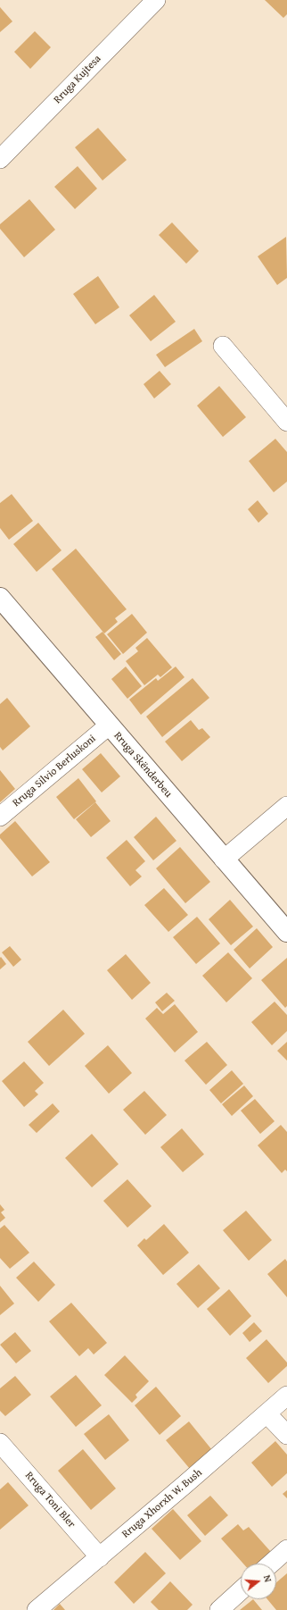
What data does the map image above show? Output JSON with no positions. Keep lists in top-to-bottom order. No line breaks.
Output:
{"streets":{"main road":["Rruga Skënderbeu"],"street":["Rruga Kujtesa","Rruga Silvio Berluskoni","Rruga Toni Bler","Rruga Xhorxh W. Bush"]},"crossings":[["Rruga Skënderbeu","Rruga Silvio Berluskoni"],["Rruga Toni Bler","Rruga Xhorxh W. Bush"]],"north":"right"}
